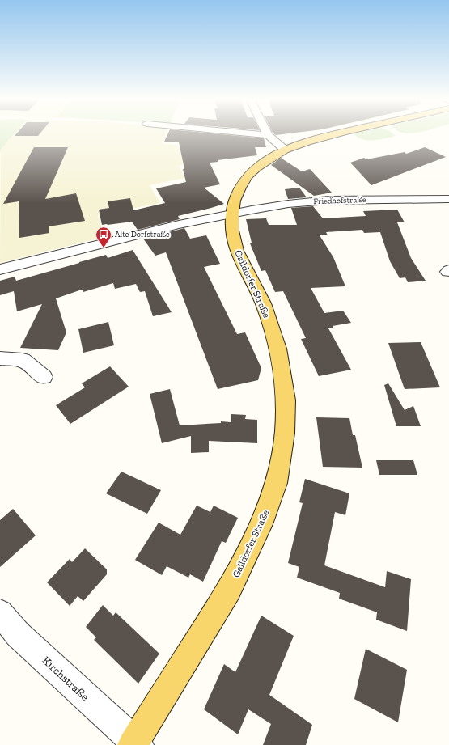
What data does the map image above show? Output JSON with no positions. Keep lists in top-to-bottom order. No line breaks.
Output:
{"streets":{"main road":["Gaildorfer Straße"],"street":["Friedhofstraße","Kirchstraße"]},"crossings":[["Friedhofstraße","Gaildorfer Straße"],["Gaildorfer Straße","Kirchstraße"]],"places":{"bus stop":["Alte Dorfstraße"]}}
